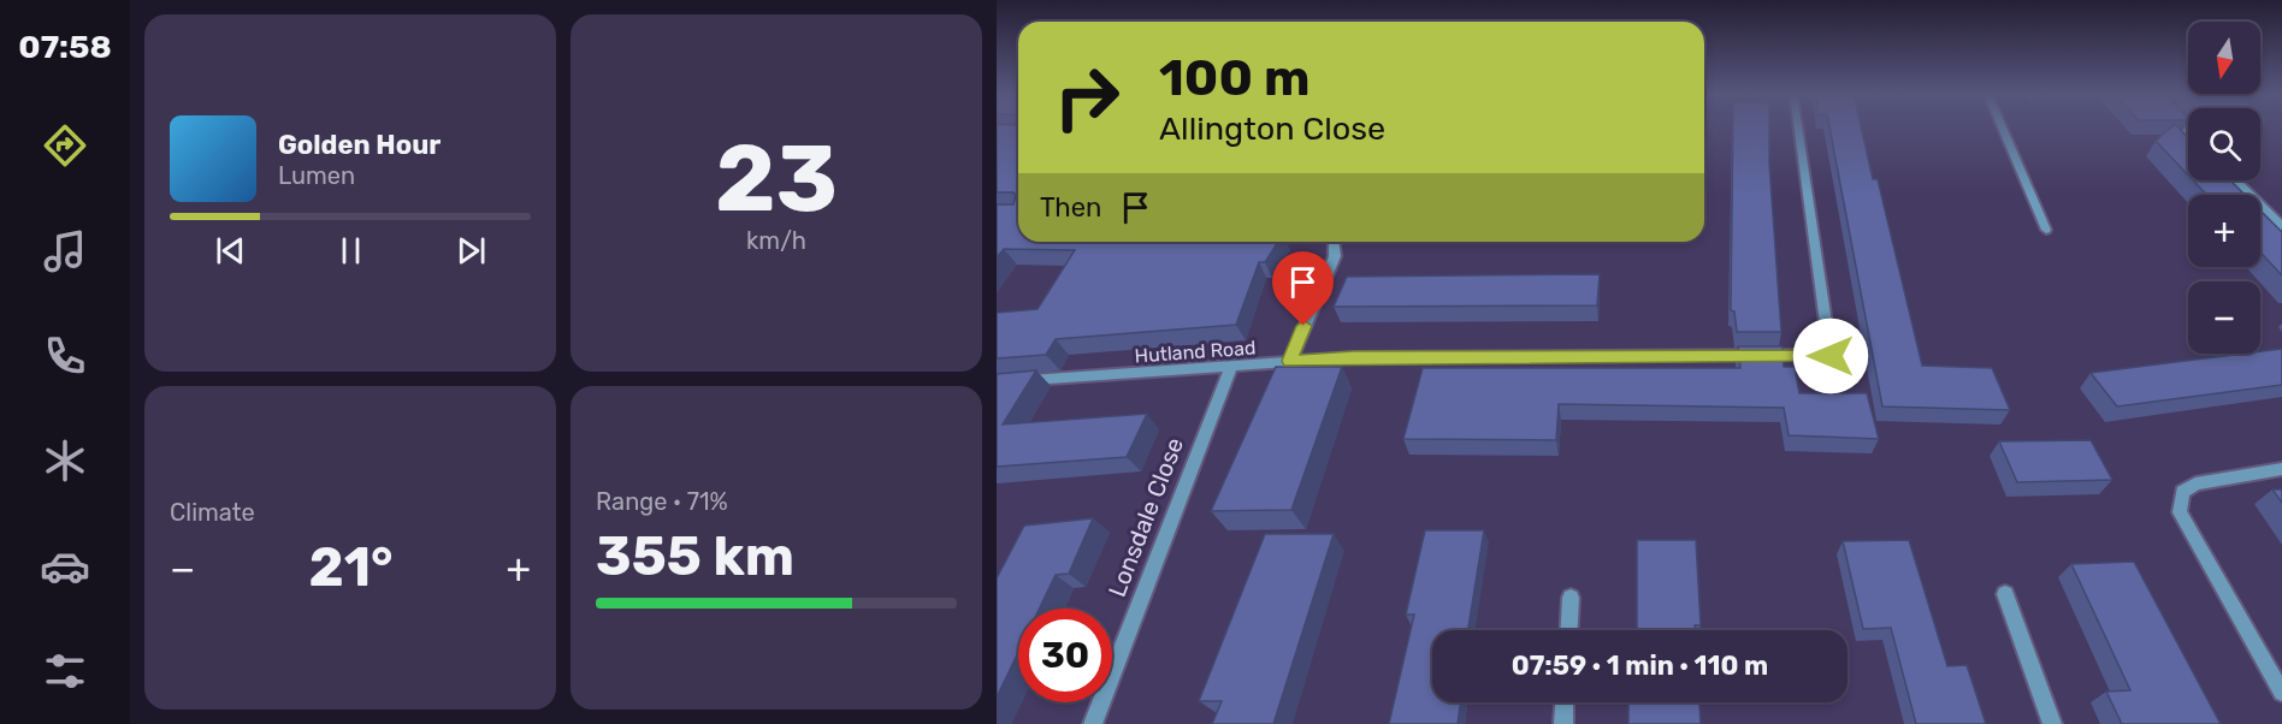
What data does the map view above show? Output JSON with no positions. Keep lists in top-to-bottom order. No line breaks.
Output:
{"streets":{"street":["Hutland Road","Lonsdale Close"]},"crossings":[["Hutland Road","Lonsdale Close"]],"north":"bottom","page":{"tabs":"07:58","tile":[["23","km/h"],"Climate",["Range · 71%","355 km"]],"map_buttons":["+","−"],"turn":["100 m","Allington Close"],"song":["Golden Hour","Lumen"],"then":"Then","heat":["−","21°","+"],"limit":"30","trip":"07:59 · 1 min · 110 m"}}
